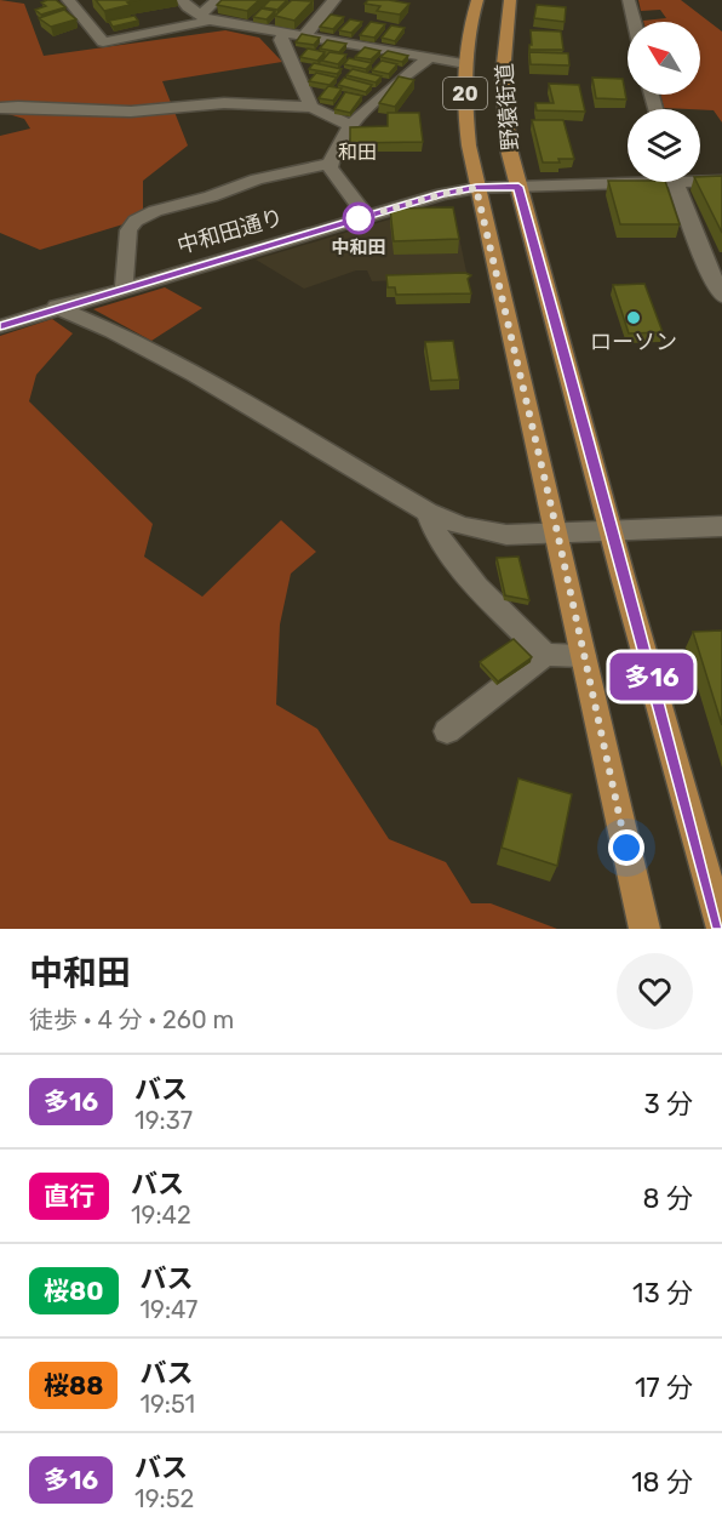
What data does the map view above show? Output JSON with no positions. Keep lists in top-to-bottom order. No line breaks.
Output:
{"streets":{"main road":["20","野猿街道"],"street":["中和田通り"]},"crossings":[["野猿街道","中和田通り"]],"districts":["和田"],"places":["中和田","ローソン"],"lines":["bus line 多16"],"north":"top left","page":{"on_map":"多16","heading":["中和田","徒歩 · 4 分 · 260 m"],"list":[{"mark":"多16","name":"バス","note":"19:37","value":"3 分"},{"mark":"直行","name":"バス","note":"19:42","value":"8 分"},{"mark":"桜80","name":"バス","note":"19:47","value":"13 分"},{"mark":"桜88","name":"バス","note":"19:51","value":"17 分"},{"mark":"多16","name":"バス","note":"19:52","value":"18 分"}]}}
